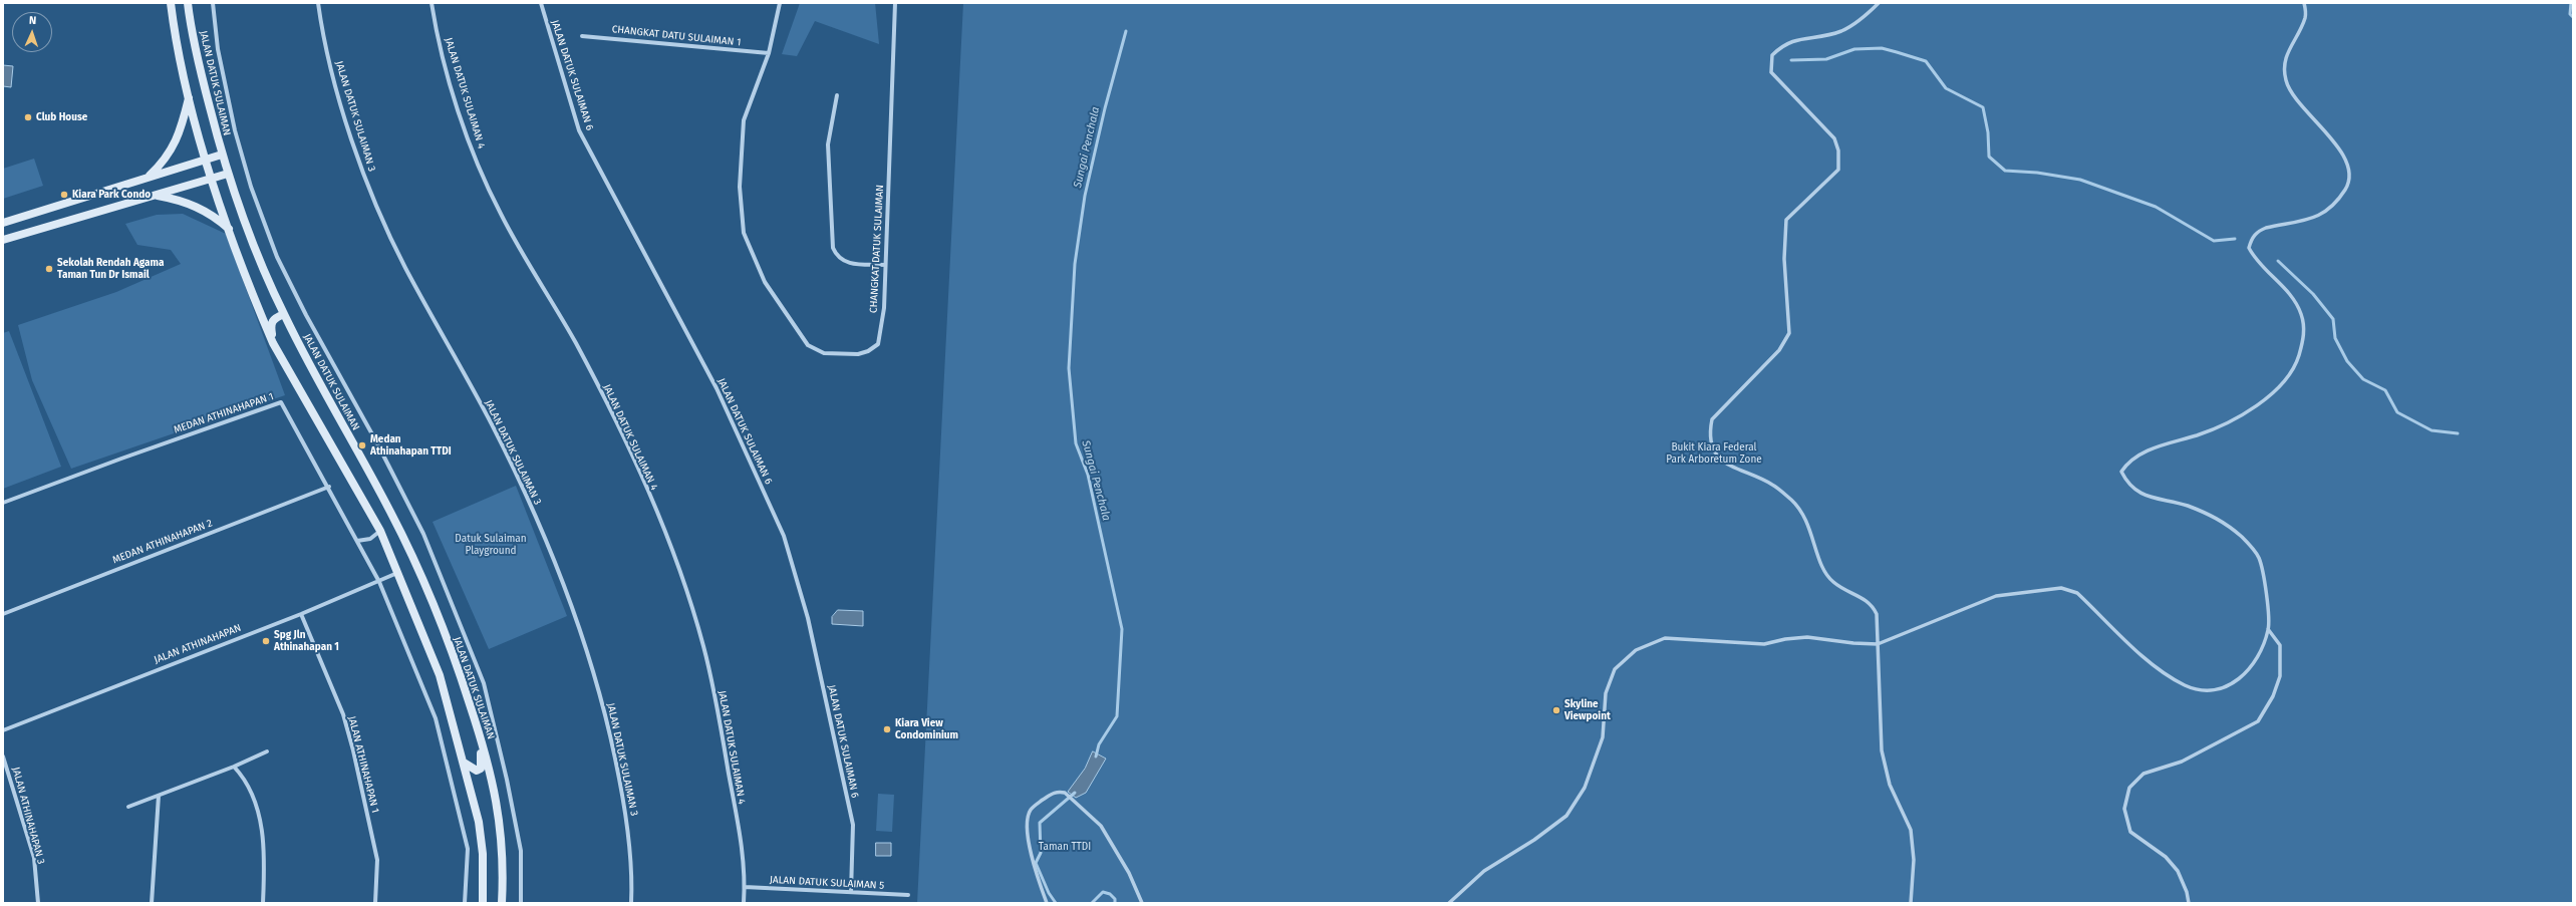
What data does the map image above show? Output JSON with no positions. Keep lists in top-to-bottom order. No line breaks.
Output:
{"streets":{"main road":["JALAN DATUK SULAIMAN"],"street":["CHANGKAT DATU SULAIMAN 1","JALAN DATUK SULAIMAN 6","JALAN DATUK SULAIMAN 4","JALAN DATUK SULAIMAN 3","CHANGKAT DATUK SULAIMAN","MEDAN ATHINAHAPAN 1","MEDAN ATHINAHAPAN 2","JALAN ATHINAHAPAN","JALAN ATHINAHAPAN 1","JALAN ATHINAHAPAN 3","JALAN DATUK SULAIMAN 5"]},"crossings":[["CHANGKAT DATU SULAIMAN 1","CHANGKAT DATUK SULAIMAN"],["JALAN DATUK SULAIMAN 6","JALAN DATUK SULAIMAN 5"],["JALAN DATUK SULAIMAN 4","JALAN DATUK SULAIMAN 5"],["MEDAN ATHINAHAPAN 1","MEDAN ATHINAHAPAN 2"],["MEDAN ATHINAHAPAN 1","JALAN ATHINAHAPAN"],["JALAN ATHINAHAPAN","JALAN ATHINAHAPAN 1"]],"water":["Sungai Penchala"],"parks":["Bukit Kiara Federal Park Arboretum Zone","Datuk Sulaiman Playground","Taman TTDI"],"places":["Club House","Kiara Park Condo","Sekolah Rendah Agama Taman Tun Dr Ismail","Medan Athinahapan TTDI","Spg Jln Athinahapan 1","Skyline Viewpoint","Kiara View Condominium"],"north":"top"}
